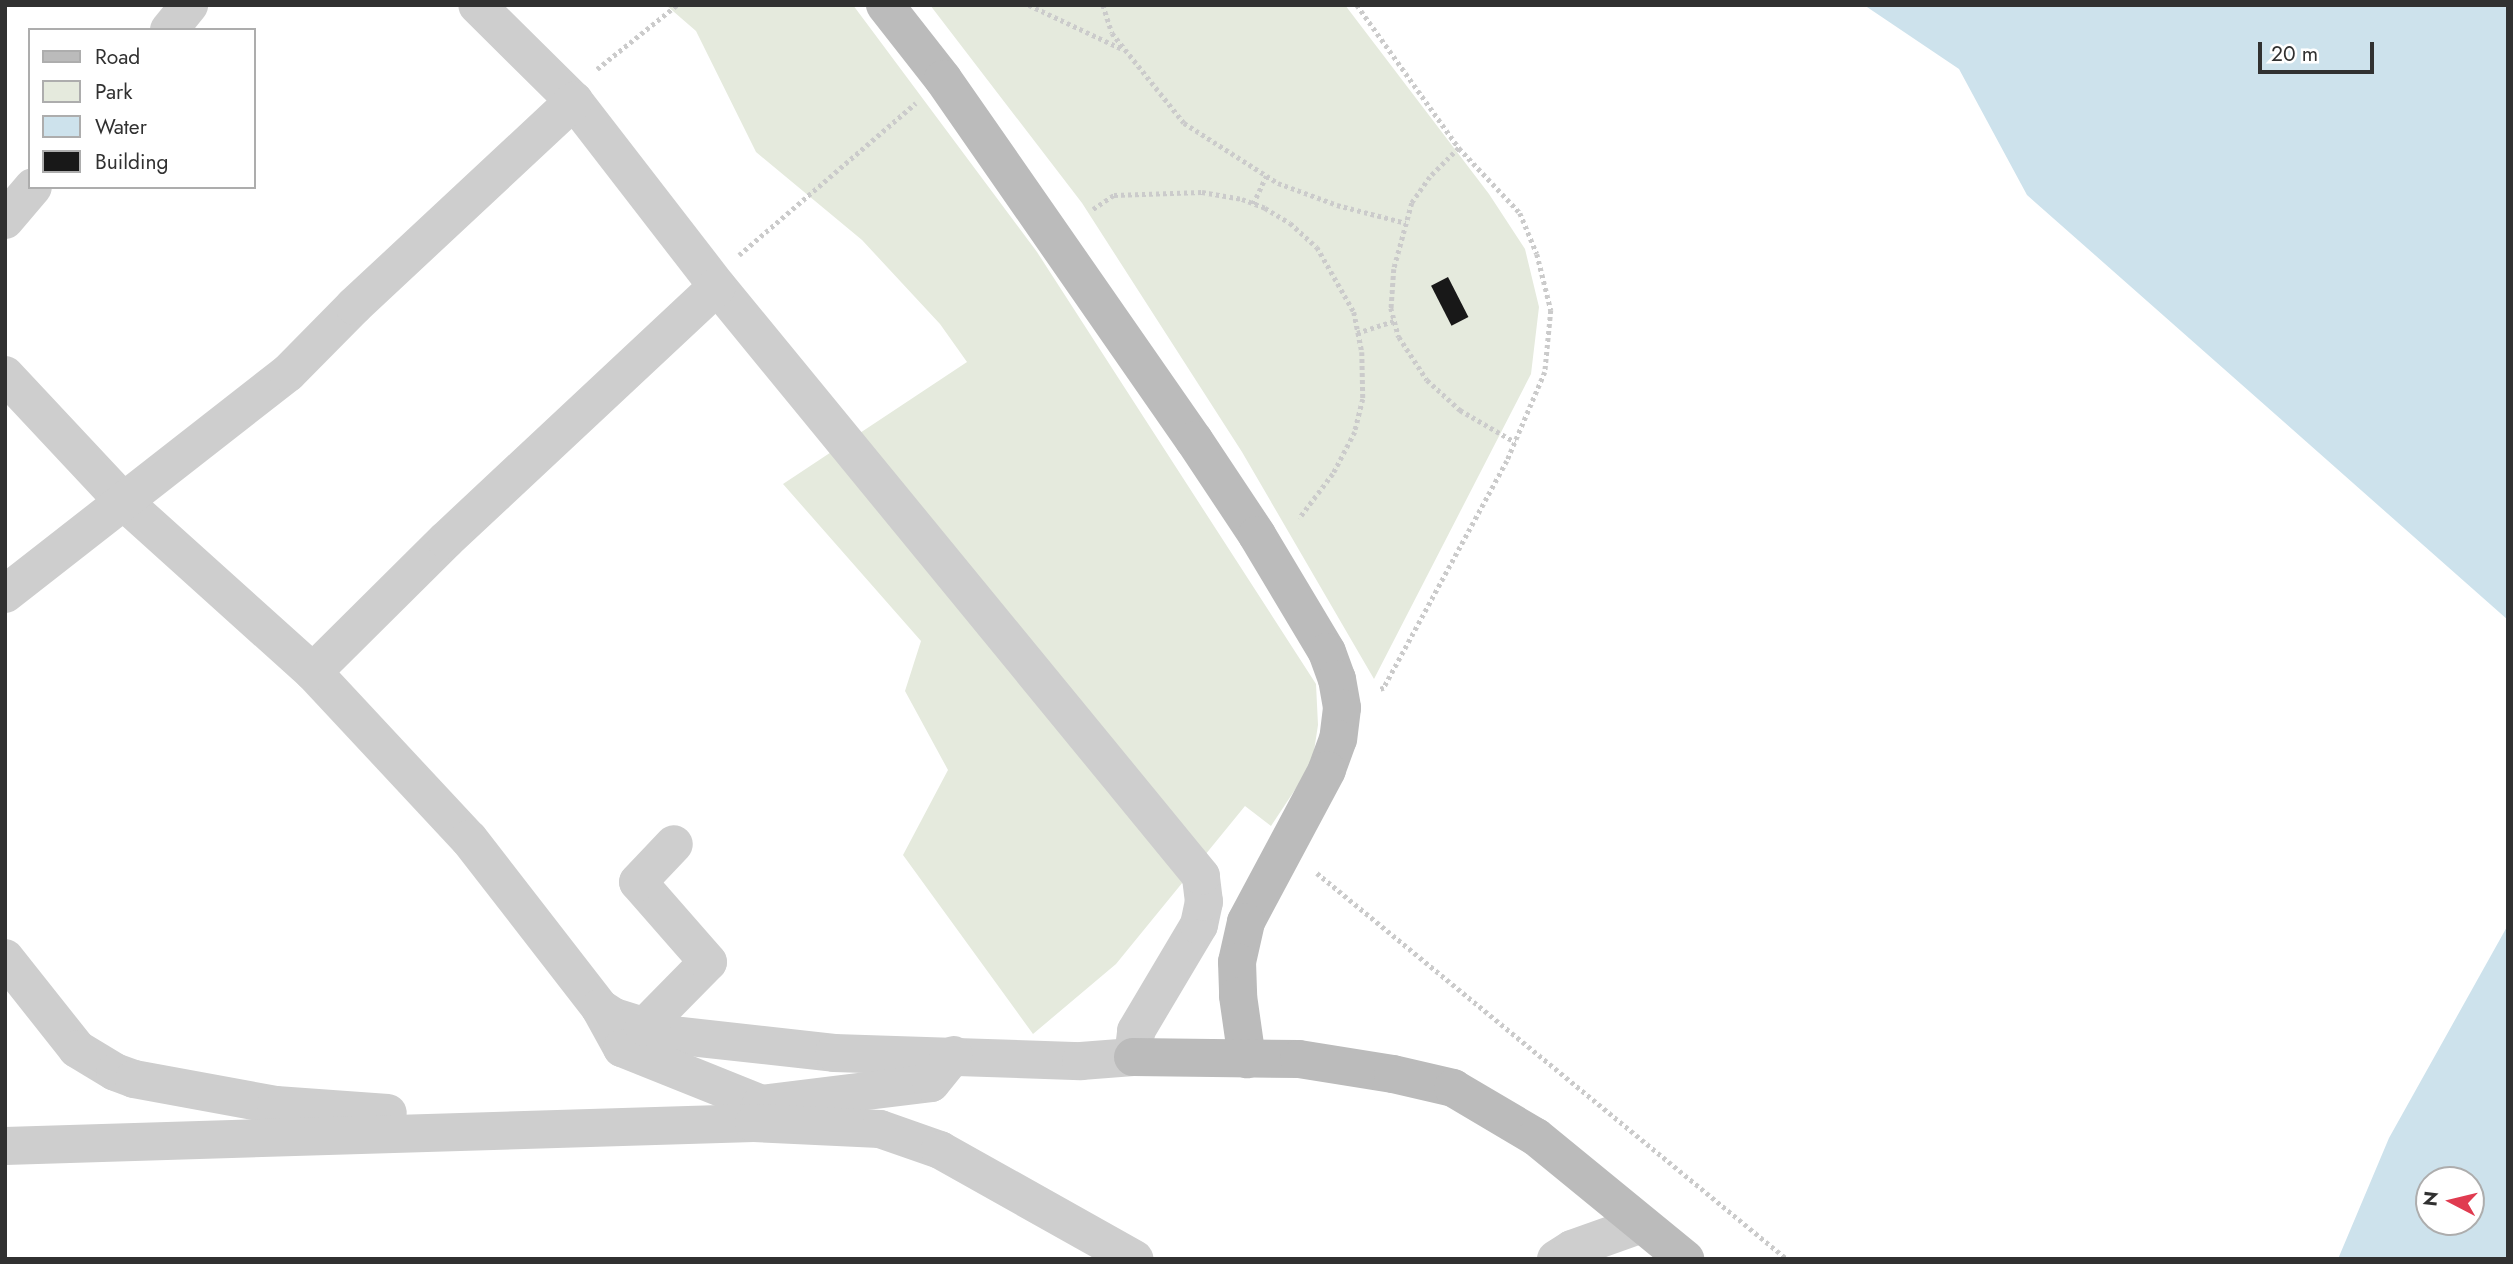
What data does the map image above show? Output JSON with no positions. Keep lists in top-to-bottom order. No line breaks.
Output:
{"legend":["Road","Park","Water","Building"],"scale_bar":"20 m","north":"left"}
